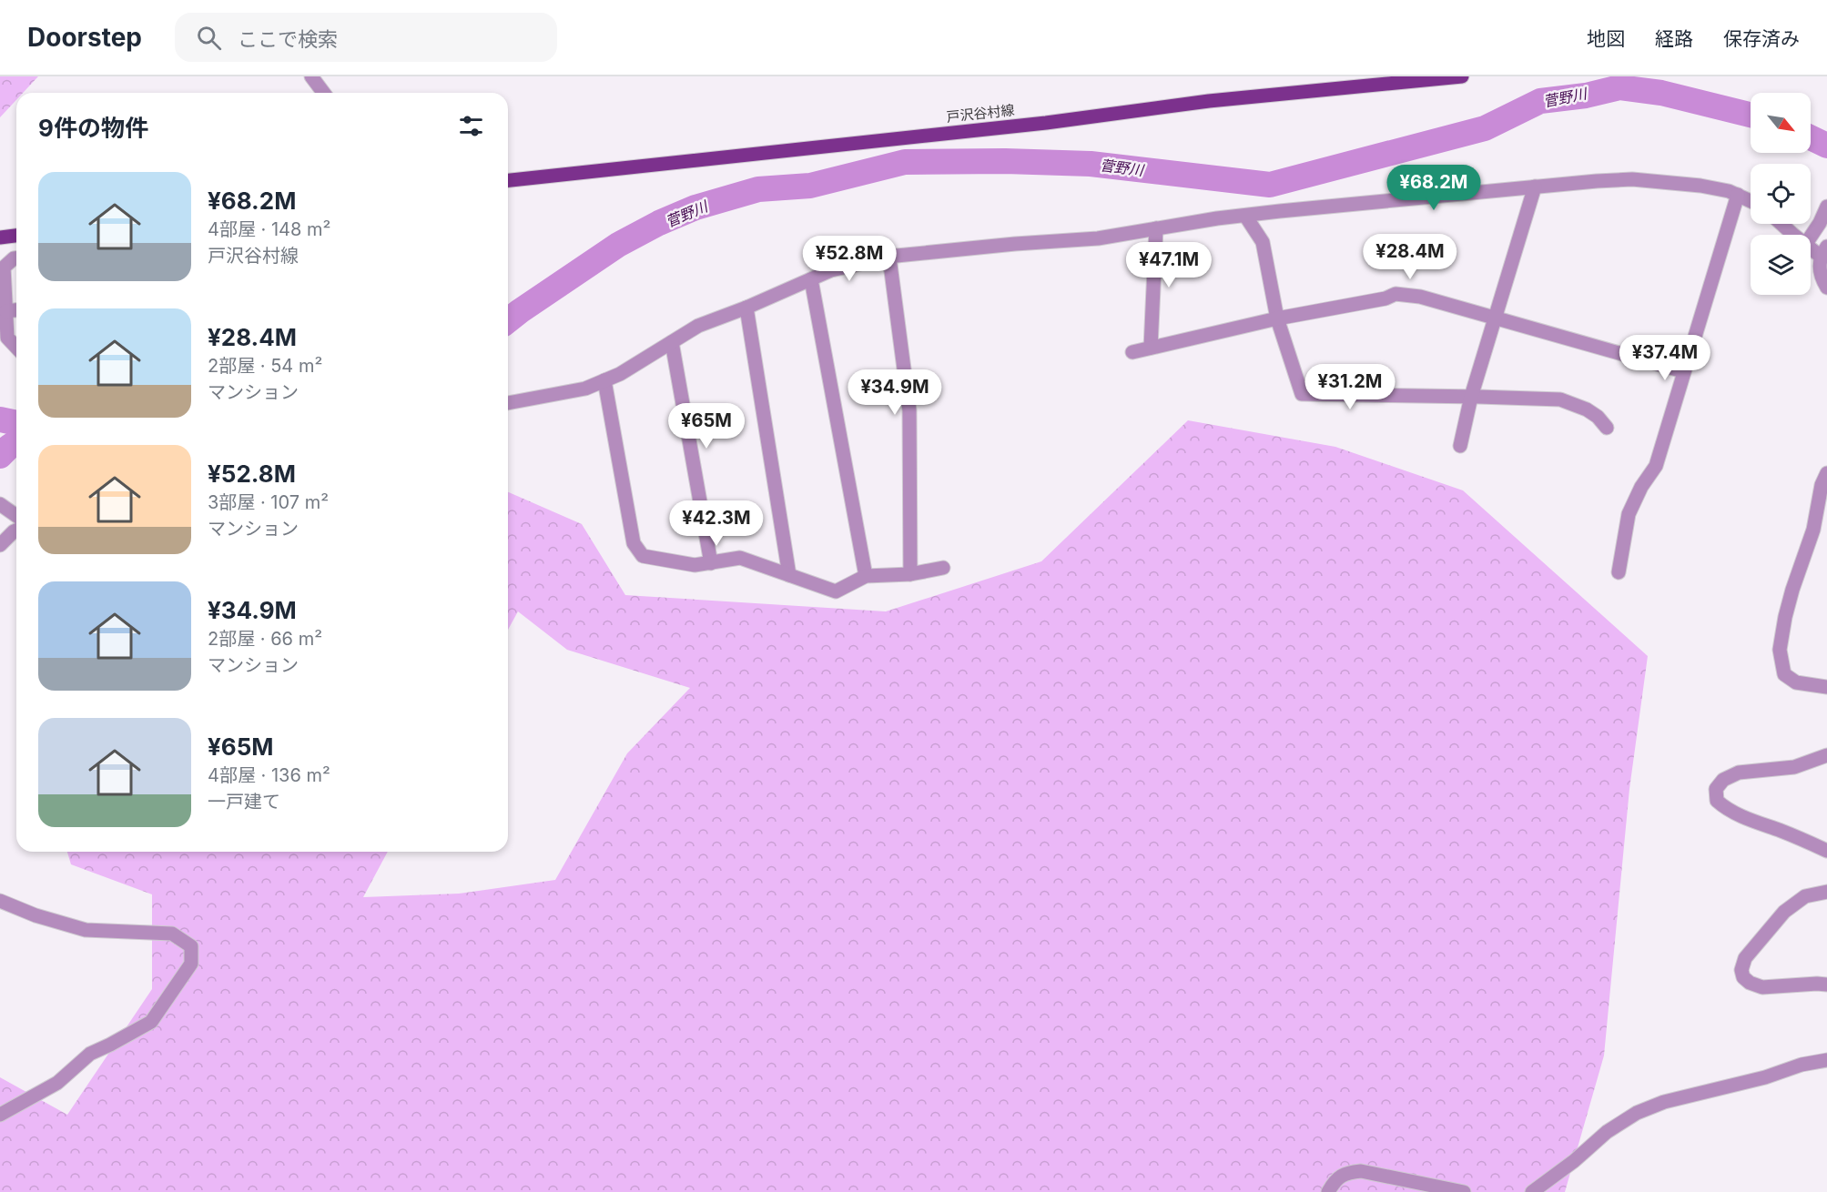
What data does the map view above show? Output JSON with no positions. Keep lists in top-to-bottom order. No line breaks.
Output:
{"streets":{"main road":["戸沢谷村線"]},"water":["菅野川"],"north":"bottom right","page":{"header":"Doorstep","search":"ここで検索","nav":["地図","経路","保存済み"],"heading":"9件の物件","list":[{"name":"¥68.2M","note":"4部屋 · 148 m² · 戸沢谷村線"},{"name":"¥28.4M","note":"2部屋 · 54 m² · マンション"},{"name":"¥52.8M","note":"3部屋 · 107 m² · マンション"},{"name":"¥34.9M","note":"2部屋 · 66 m² · マンション"},{"name":"¥65M","note":"4部屋 · 136 m² · 一戸建て"}],"price":["¥68.2M","¥28.4M","¥52.8M","¥47.1M","¥37.4M","¥31.2M","¥34.9M","¥65M","¥42.3M"]}}
